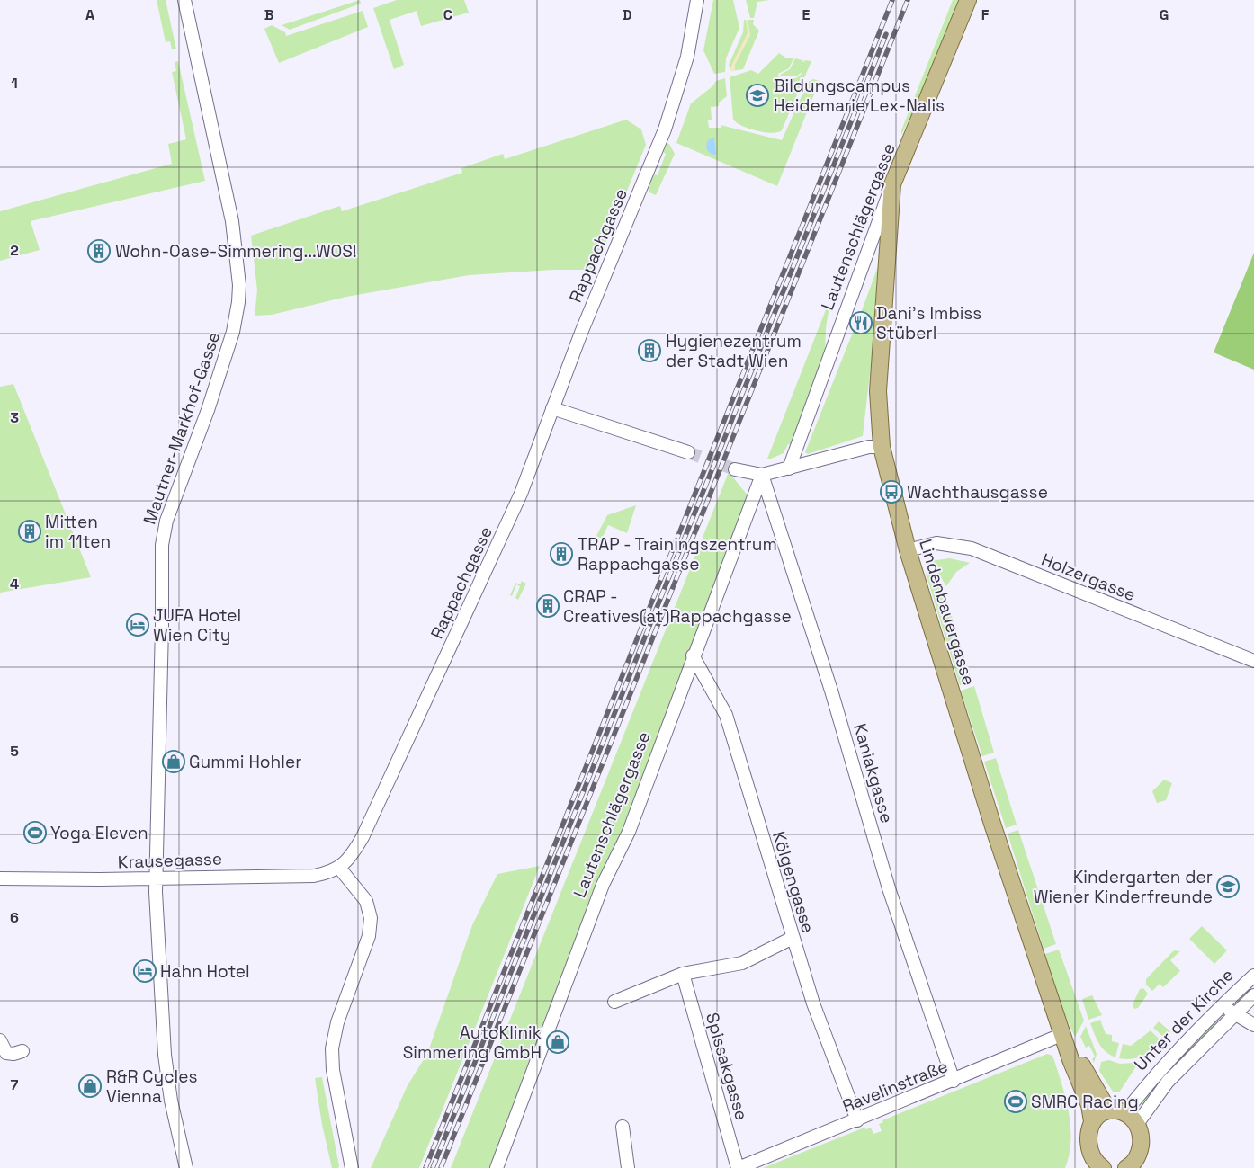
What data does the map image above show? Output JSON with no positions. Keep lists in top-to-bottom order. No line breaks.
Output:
{"streets":{"main road":["Lautenschlägergasse","Lindenbauergasse"],"street":["Rappachgasse","Mautner-Markhof-Gasse","Holzergasse","Kaniakgasse","Krausegasse","Kölgengasse","Unter der Kirche","Spissakgasse","Ravelinstraße"]},"crossings":[["Lautenschlägergasse","Lindenbauergasse"],["Lautenschlägergasse","Kaniakgasse"],["Lautenschlägergasse","Kölgengasse"],["Rappachgasse","Krausegasse"],["Mautner-Markhof-Gasse","Krausegasse"],["Holzergasse","Lindenbauergasse"],["Lindenbauergasse","Ravelinstraße"],["Kaniakgasse","Ravelinstraße"],["Kölgengasse","Ravelinstraße"],["Spissakgasse","Ravelinstraße"]],"places":{"school or university":["Bildungscampus Heidemarie Lex-Nalis","Kindergarten der Wiener Kinderfreunde"],"building":["Wohn-Oase-Simmering...WOS!","Hygienezentrum der Stadt Wien","Mitten im 11ten","TRAP - Trainingszentrum Rappachgasse","CRAP - Creatives(at)Rappachgasse"],"restaurant":["Dani's Imbiss Stüberl"],"bus stop":["Wachthausgasse"],"hotel":["JUFA Hotel Wien City","Hahn Hotel"],"shop":["Gummi Hohler","AutoKlinik Simmering GmbH","R&R Cycles Vienna"],"sports":["Yoga Eleven","SMRC Racing"]},"grid":{"columns":["A","B","C","D","E","F","G"],"rows":["1","2","3","4","5","6","7"]}}
